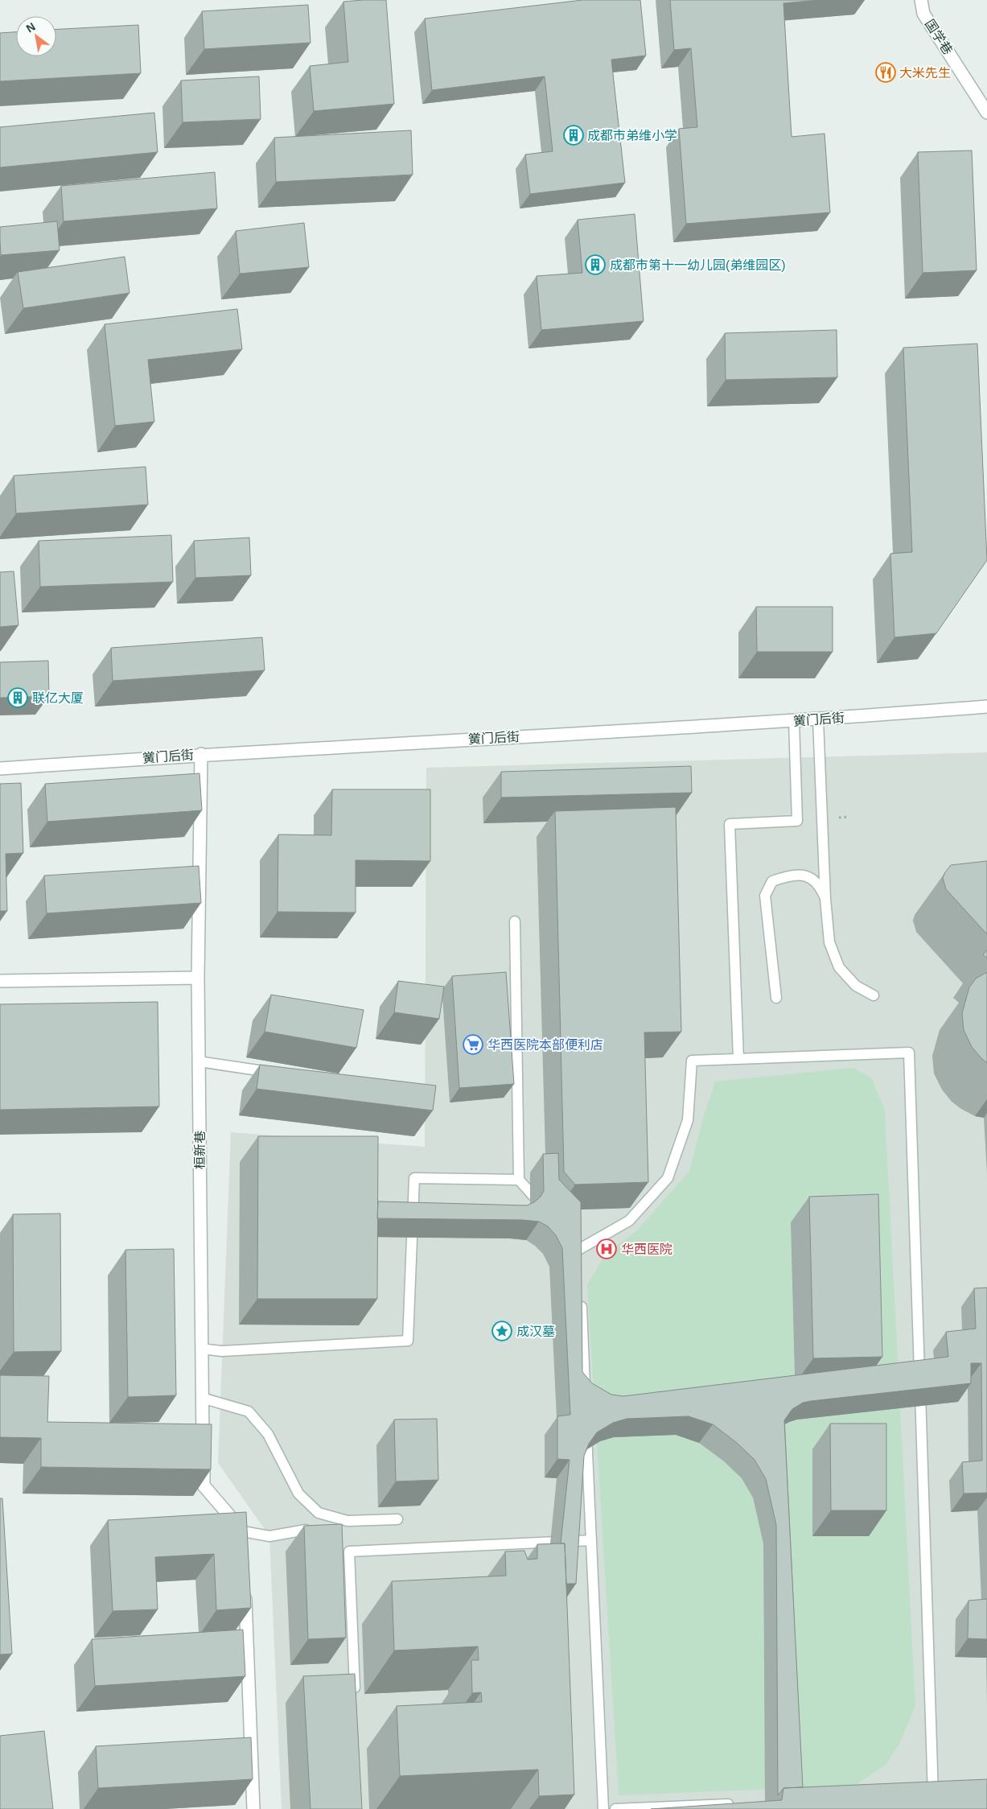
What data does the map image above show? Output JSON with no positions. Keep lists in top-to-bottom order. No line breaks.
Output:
{"streets":{"street":["国学巷","黉门后街","桓新巷"]},"crossings":[["黉门后街","桓新巷"]],"places":{"restaurant":["大米先生"],"building":["成都市弟维小学","成都市第十一幼儿园(弟维园区)","联亿大厦"],"supermarket":["华西医院本部便利店"],"hospital":["华西医院"],"place":["成汉墓"]},"north":"top left"}
